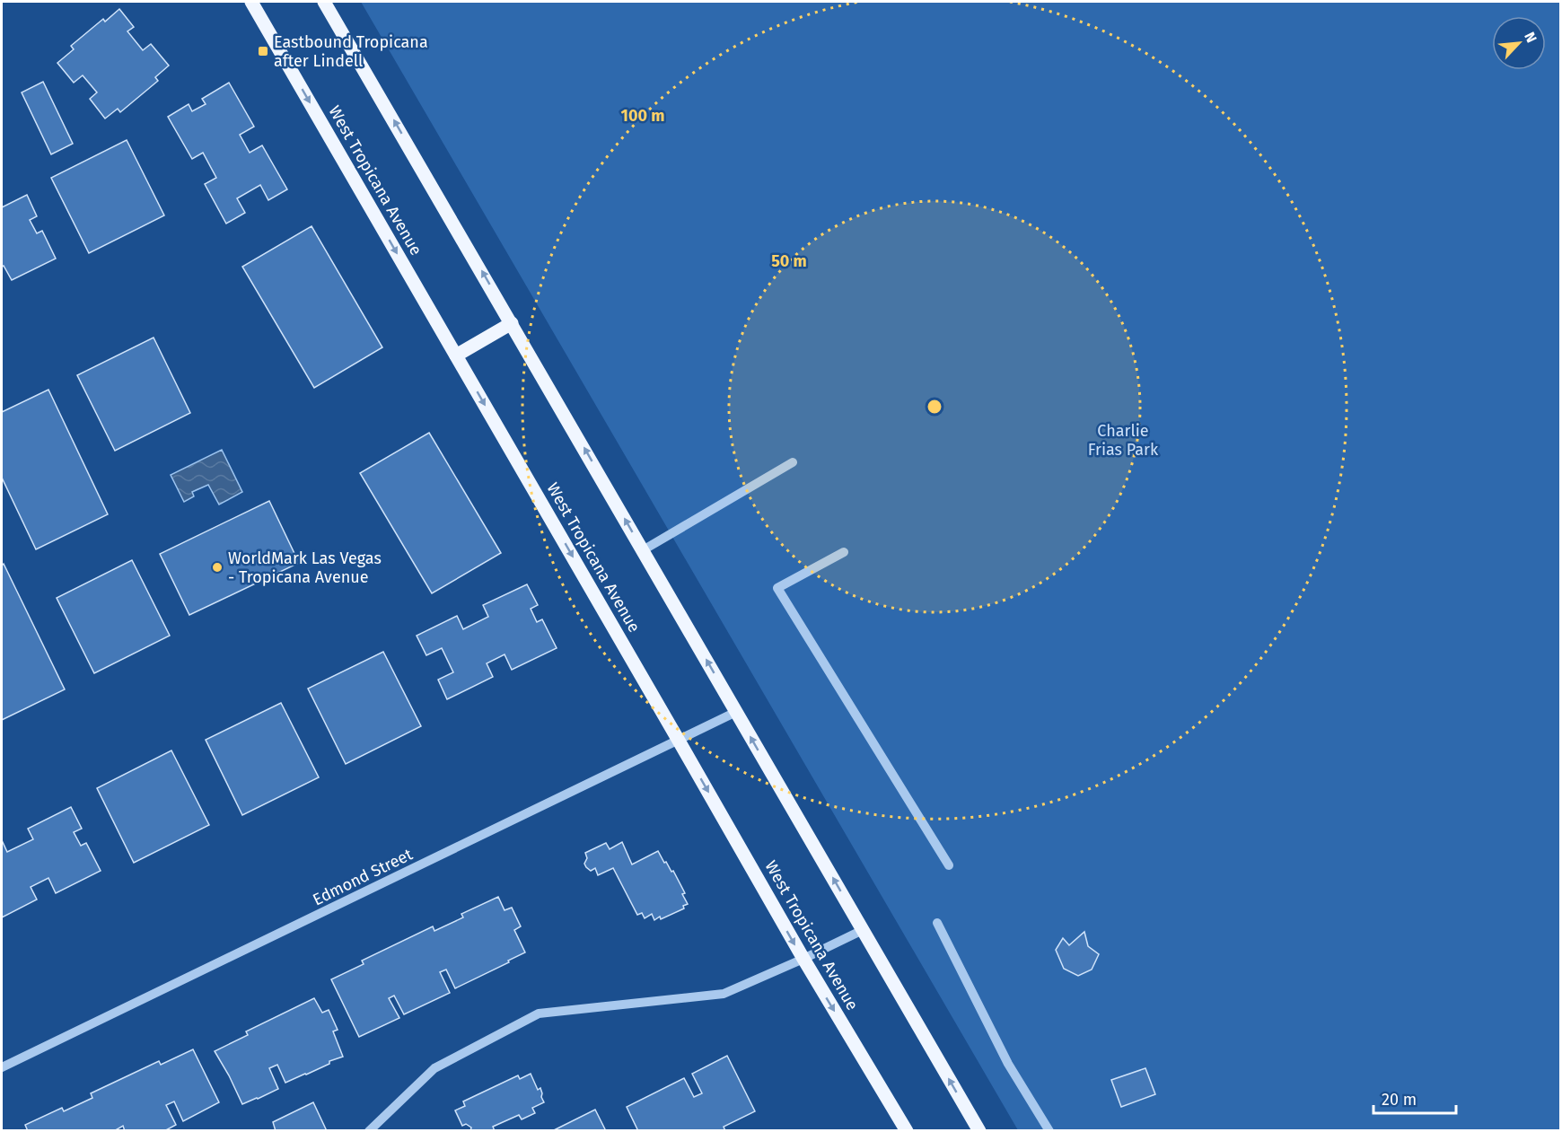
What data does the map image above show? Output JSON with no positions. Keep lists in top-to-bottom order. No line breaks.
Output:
{"streets":{"main road":["West Tropicana Avenue"],"street":["Edmond Street"]},"crossings":[["West Tropicana Avenue","Edmond Street"]],"parks":["Charlie Frias Park"],"places":{"transit":["Eastbound Tropicana after Lindell"],"other":["WorldMark Las Vegas - Tropicana Avenue"]},"scale_bar":"20 m","north":"top right","rings":["100 m","50 m"]}
